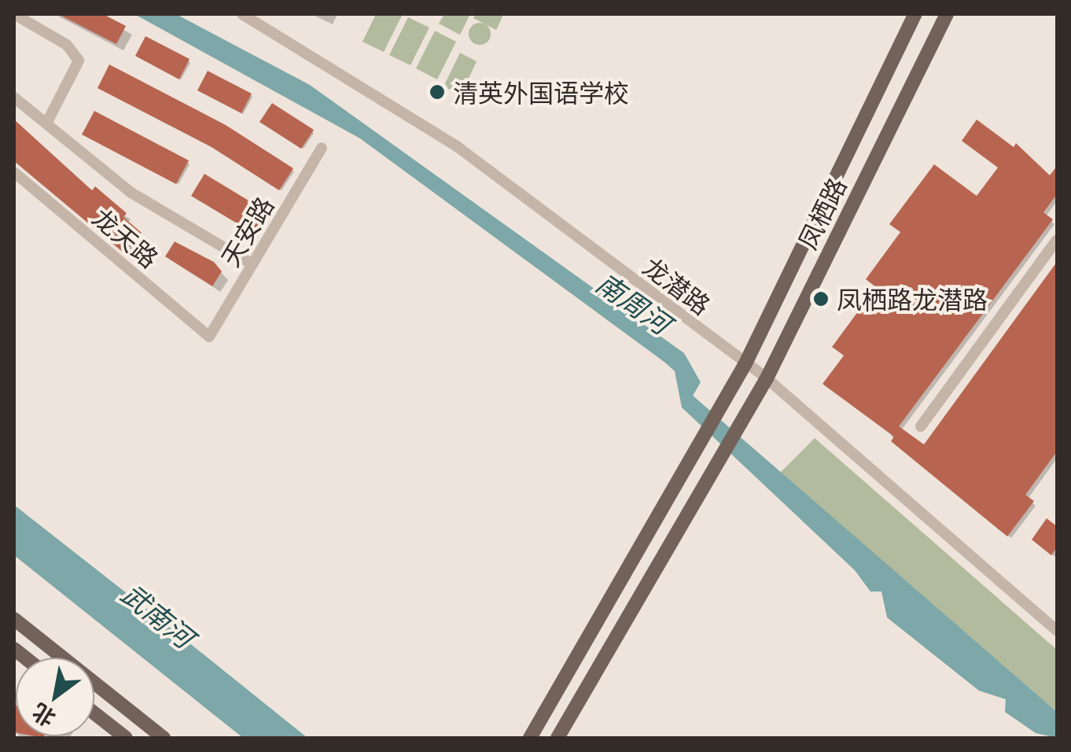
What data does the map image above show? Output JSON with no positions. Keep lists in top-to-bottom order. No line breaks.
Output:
{"streets":{"main road":["凤栖路"],"street":["天安路","龙天路","龙潜路"]},"crossings":[["凤栖路","龙潜路"],["天安路","龙天路"]],"water":["南周河","武南河"],"places":["清英外国语学校","凤栖路龙潜路"],"north":"bottom left"}
